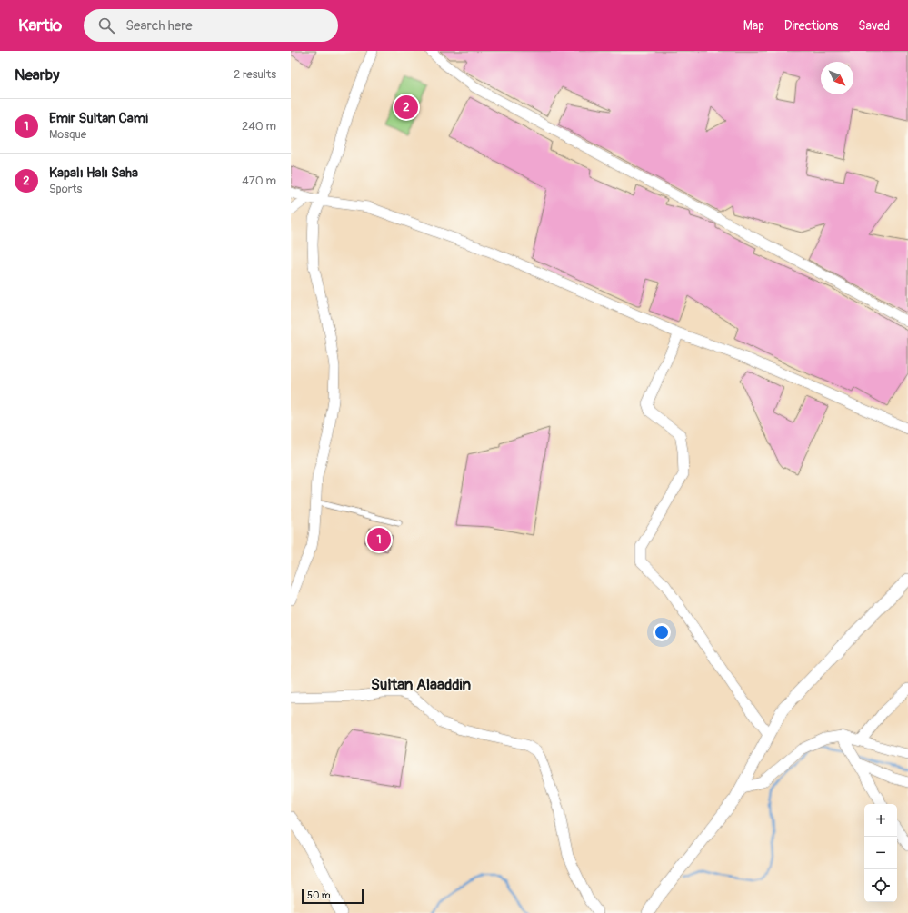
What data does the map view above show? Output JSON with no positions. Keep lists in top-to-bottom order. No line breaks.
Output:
{"districts":["Sultan Alaaddin"],"scale_bar":"50 m","north":"bottom right","page":{"header":"Kartio","search":"Search here","nav":["Map","Directions","Saved"],"heading":["Nearby","2 results"],"pins":["2","1"],"list":[{"mark":"1","name":"Emir Sultan Cami","note":"Mosque","value":"240 m"},{"mark":"2","name":"Kapalı Halı Saha","note":"Sports","value":"470 m"}],"map_buttons":["+","−"],"scale":"50 m"}}
